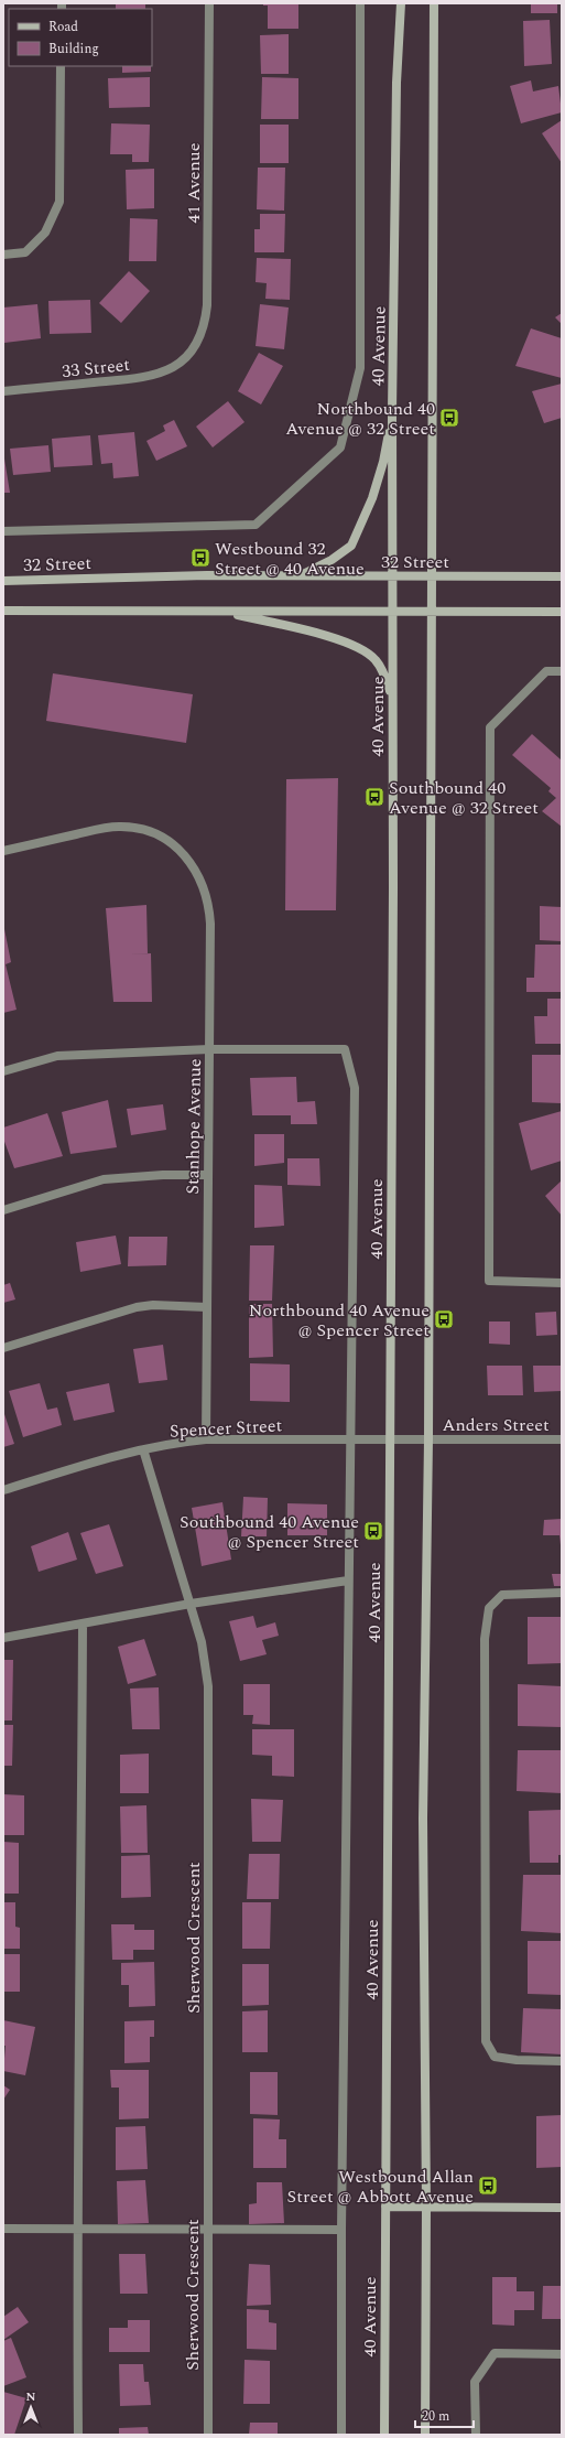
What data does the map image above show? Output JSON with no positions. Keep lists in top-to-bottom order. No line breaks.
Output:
{"streets":{"main road":["40 Avenue","32 Street"],"street":["41 Avenue","33 Street","Stanhope Avenue","Anders Street","Spencer Street","Sherwood Crescent"]},"crossings":[["41 Avenue","33 Street"],["40 Avenue","32 Street"],["40 Avenue","Spencer Street"],["Stanhope Avenue","Spencer Street"],["Anders Street","Spencer Street"],["Spencer Street","Sherwood Crescent"]],"places":{"bus stop":["Northbound 40 Avenue @ 32 Street","Westbound 32 Street @ 40 Avenue","Southbound 40 Avenue @ 32 Street","Northbound 40 Avenue @ Spencer Street","Southbound 40 Avenue @ Spencer Street","Westbound Allan Street @ Abbott Avenue"]},"legend":["Road","Building"],"scale_bar":"20 m","north":"top"}
